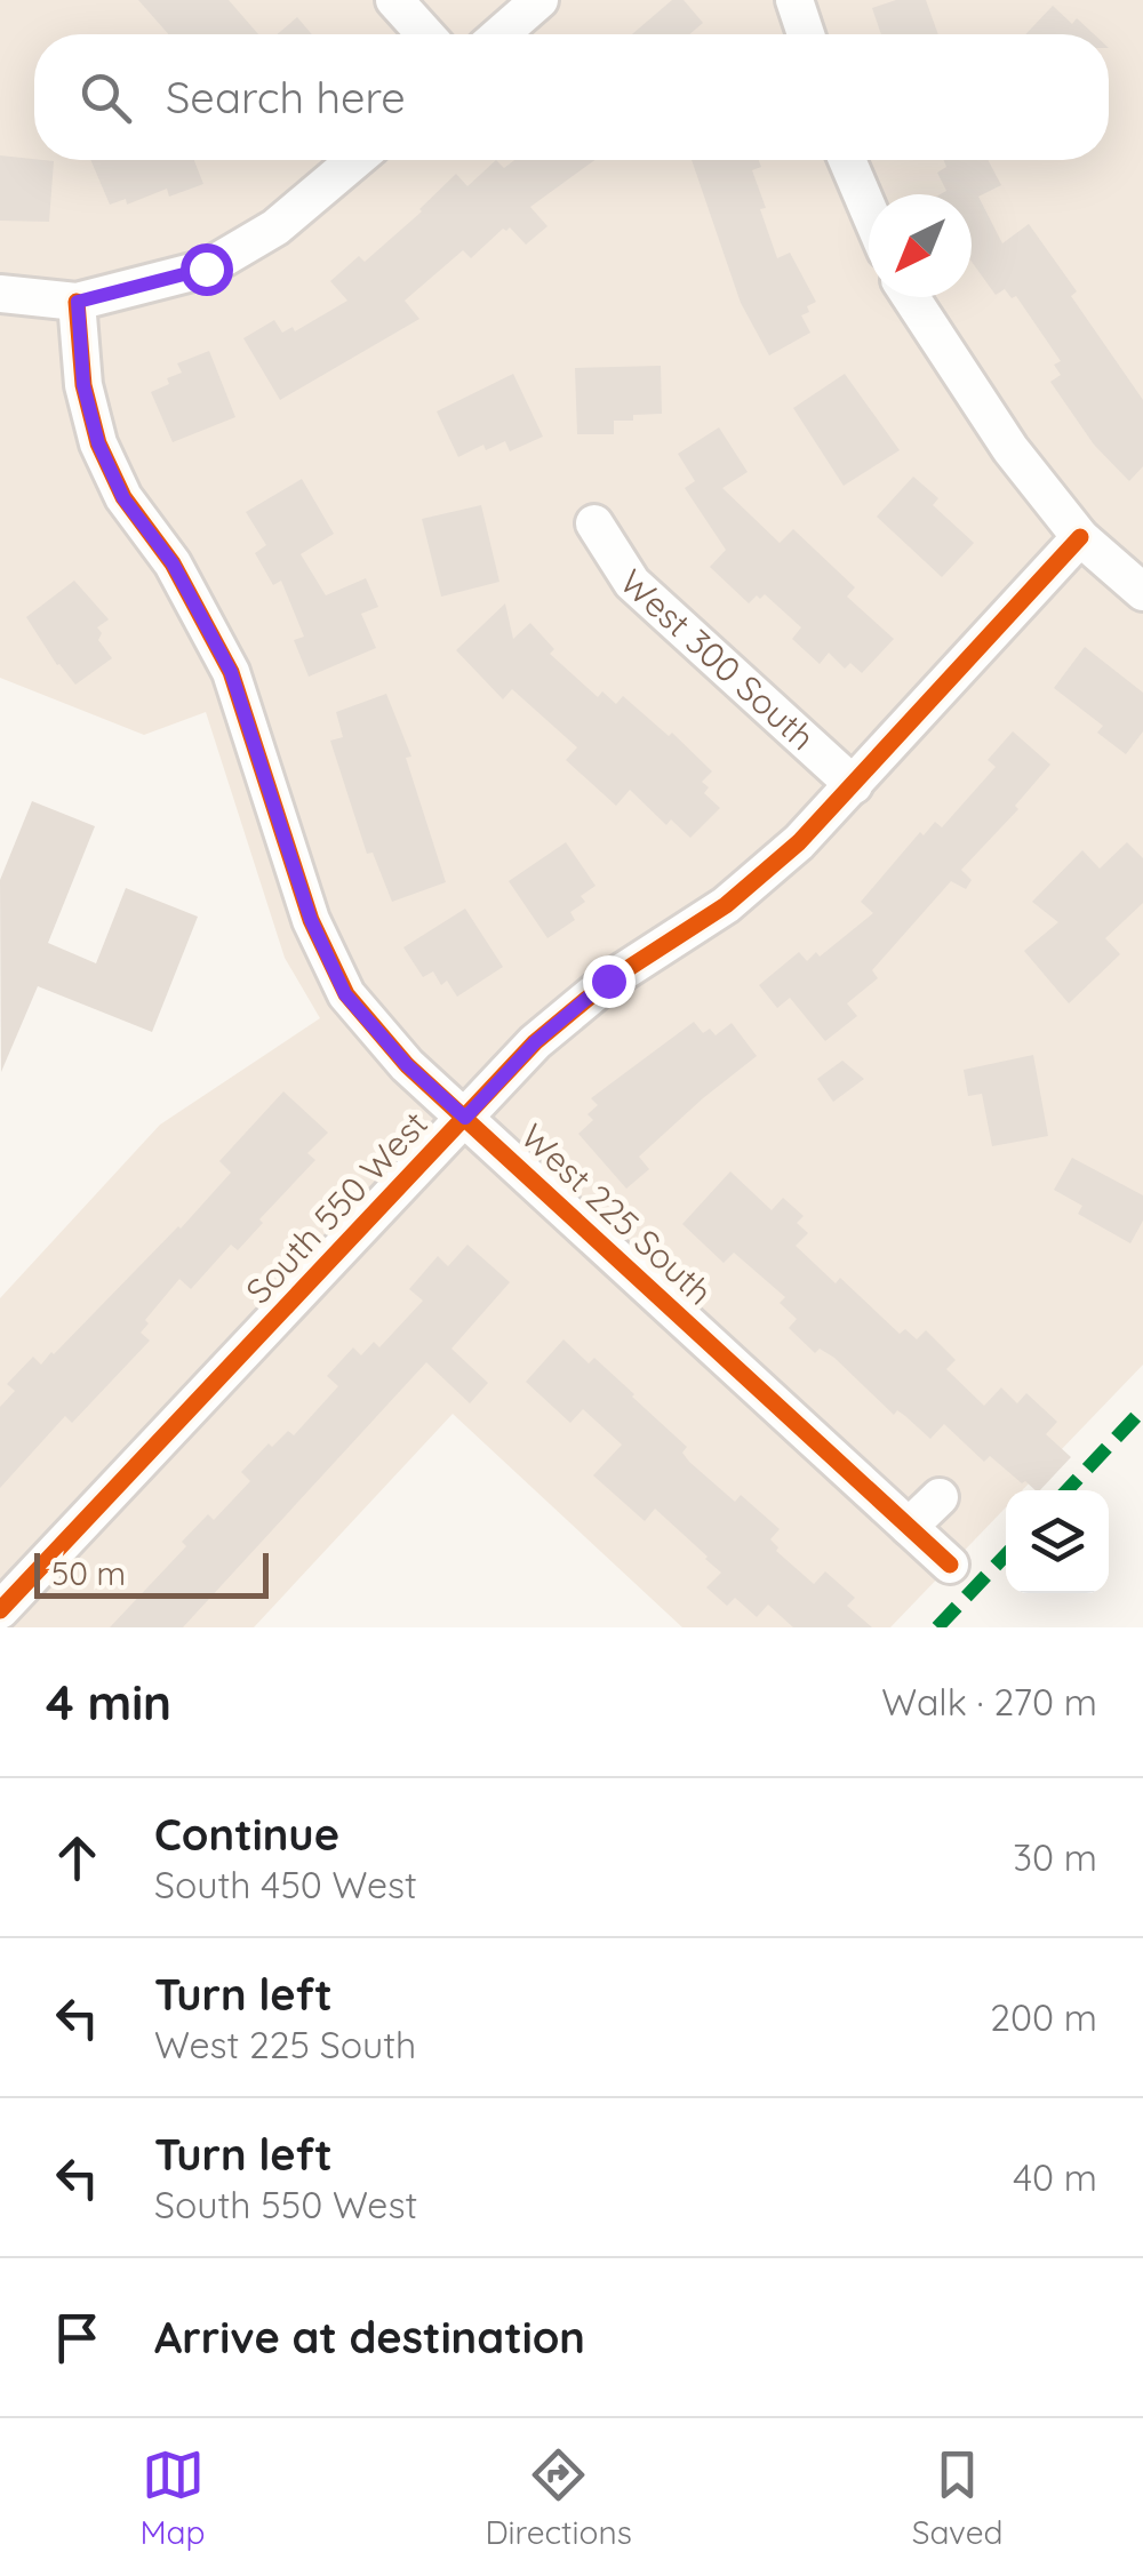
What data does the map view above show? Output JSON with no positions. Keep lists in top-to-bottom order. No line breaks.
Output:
{"streets":{"street":["West 300 South","South 550 West","West 225 South"]},"crossings":[["West 300 South","South 550 West"],["South 550 West","West 225 South"]],"scale_bar":"50 m","north":"bottom left","page":{"search":"Search here","scale":"50 m","heading":["4 min","Walk · 270 m"],"list":[["Continue","South 450 West","30 m"],["Turn left","West 225 South","200 m"],["Turn left","South 550 West","40 m"],"Arrive at destination"],"nav":["Map","Directions","Saved"]}}
